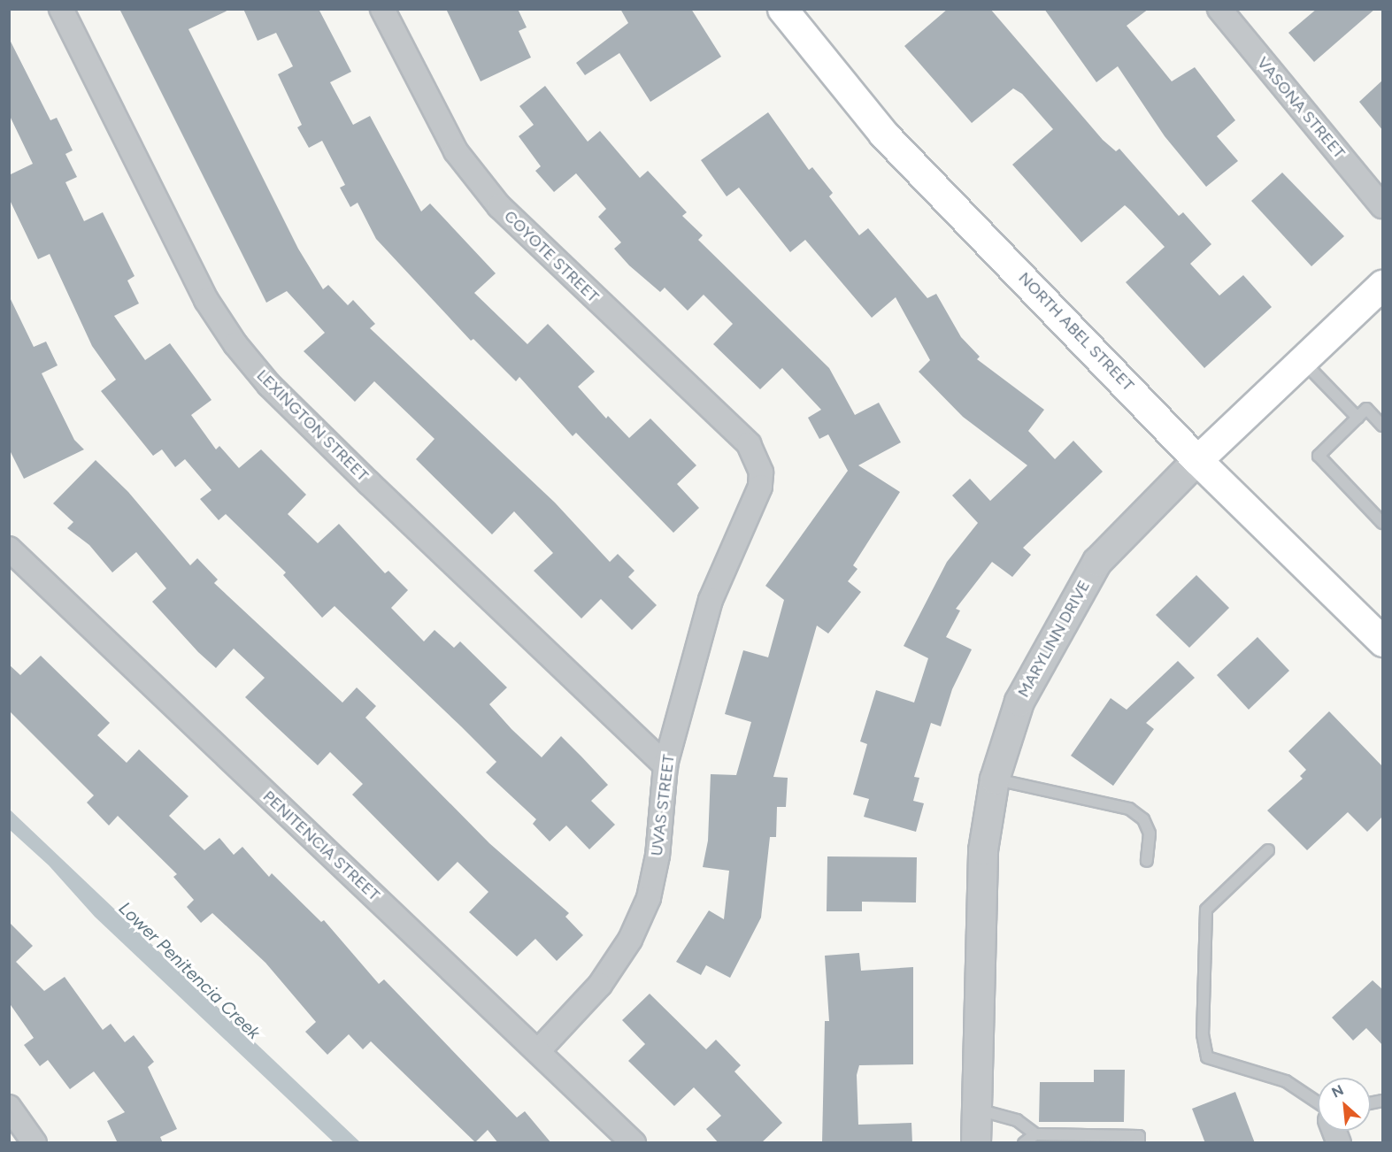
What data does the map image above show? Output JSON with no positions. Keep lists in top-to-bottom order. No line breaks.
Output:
{"streets":{"main road":["NORTH ABEL STREET","MARYLINN DRIVE"],"street":["VASONA STREET","COYOTE STREET","LEXINGTON STREET","UVAS STREET","PENITENCIA STREET"]},"crossings":[["COYOTE STREET","UVAS STREET"],["NORTH ABEL STREET","MARYLINN DRIVE"],["LEXINGTON STREET","UVAS STREET"],["UVAS STREET","PENITENCIA STREET"]],"water":["Lower Penitencia Creek"],"north":"top left"}
